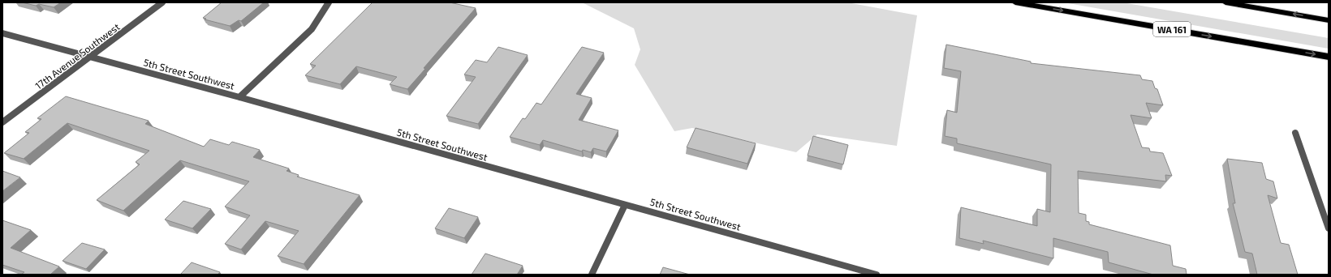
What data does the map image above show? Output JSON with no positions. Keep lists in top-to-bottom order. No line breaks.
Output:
{"streets":{"highway":["WA 161"],"street":["17th Avenue Southwest","5th Street Southwest"]},"crossings":[["17th Avenue Southwest","5th Street Southwest"]]}
